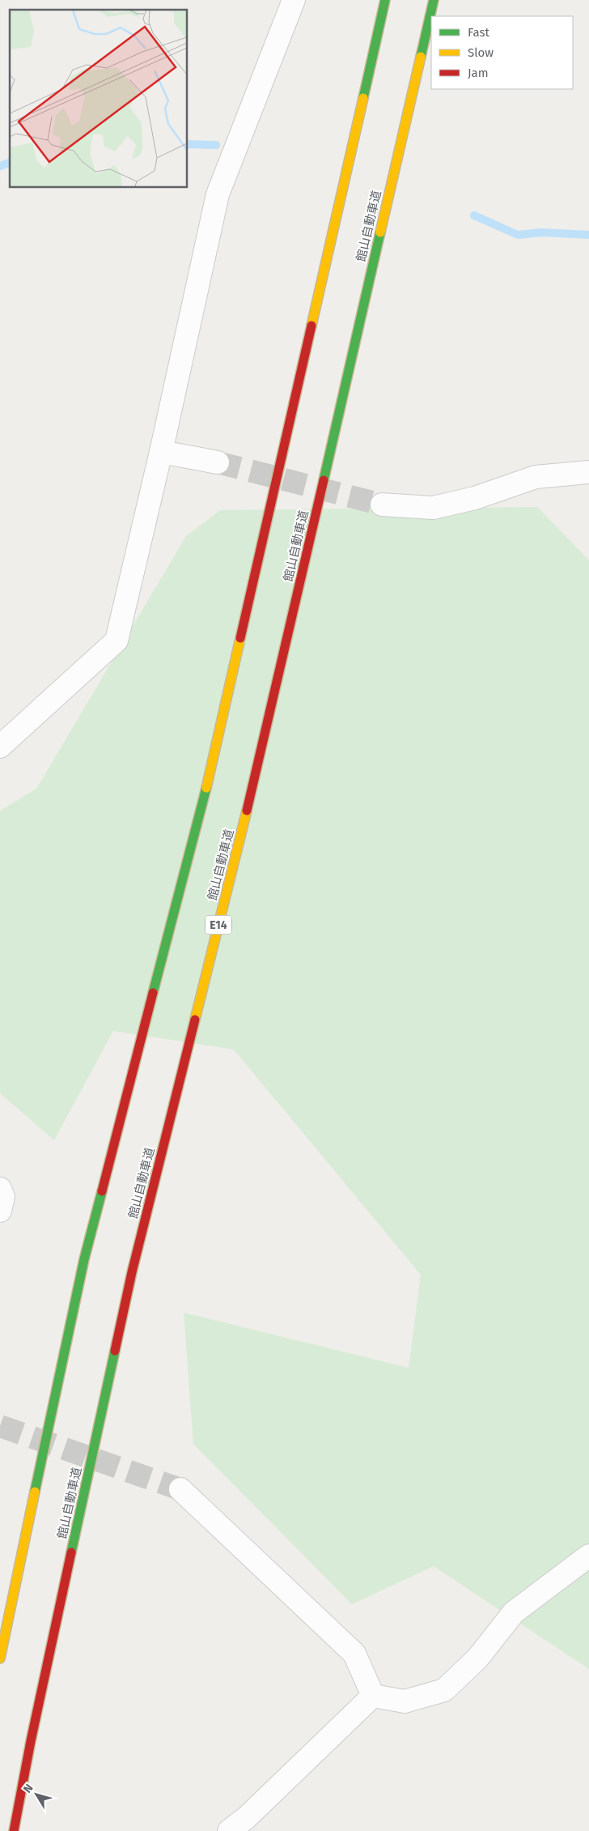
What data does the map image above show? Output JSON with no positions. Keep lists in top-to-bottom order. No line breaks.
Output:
{"streets":{"highway":["館山自動車道","E14"]},"legend":["Fast","Slow","Jam"],"north":"top left"}
